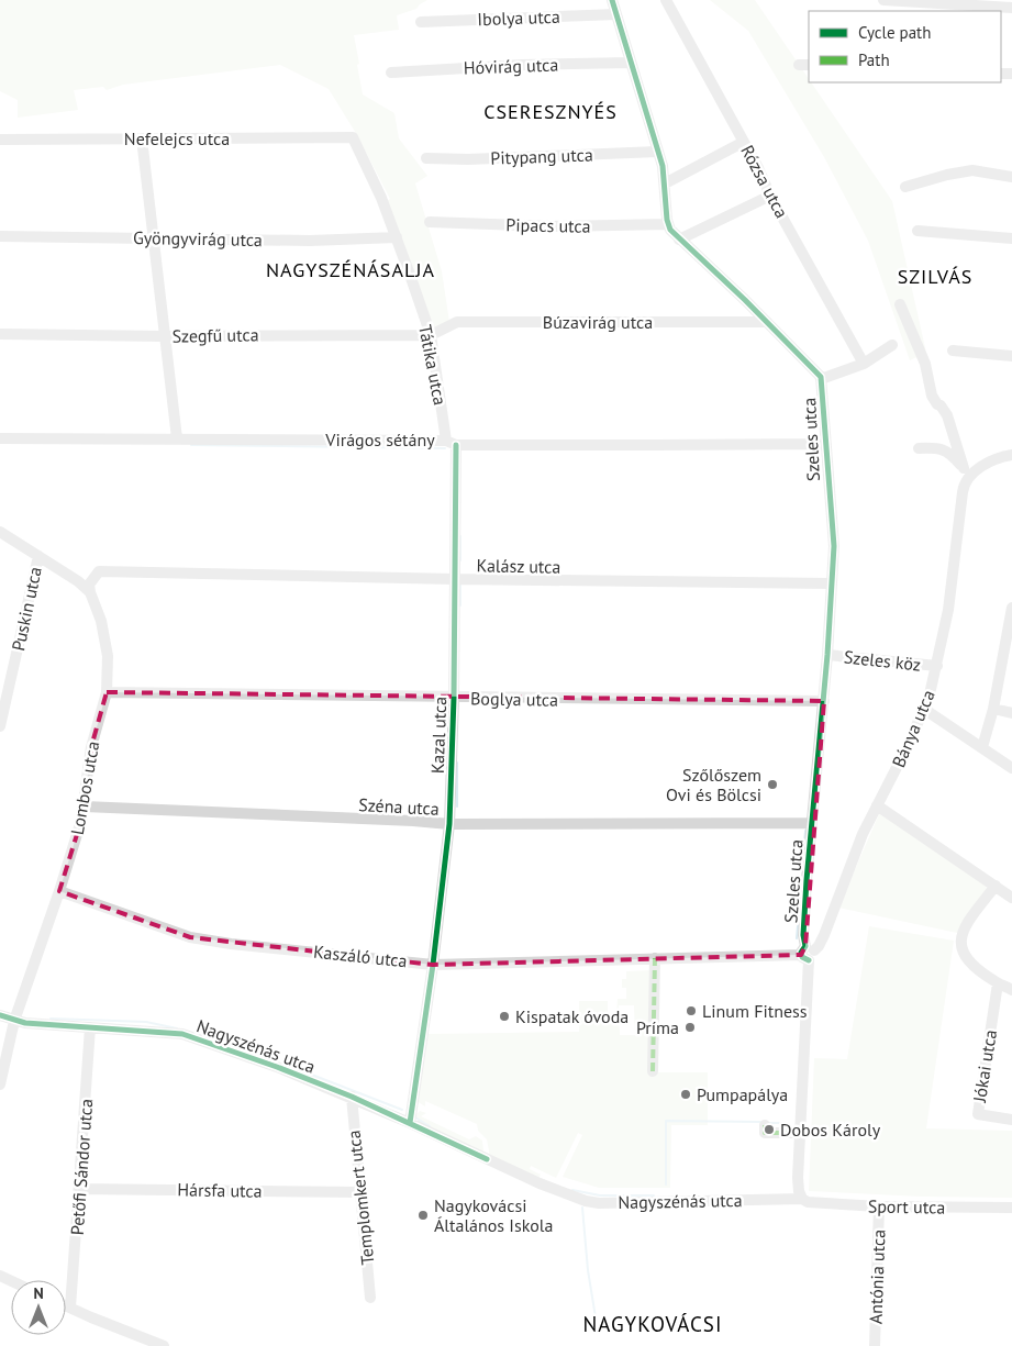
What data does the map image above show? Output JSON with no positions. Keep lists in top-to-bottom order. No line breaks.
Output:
{"streets":{"street":["Ibolya utca","Hóvirág utca","Nefelejcs utca","Pitypang utca","Rózsa utca","Pipacs utca","Gyöngyvirág utca","Búzavirág utca","Szegfű utca","Tátika utca","Virágos sétány","Szeles utca","Kalász utca","Puskin utca","Szeles köz","Boglya utca","Bánya utca","Kazal utca","Lombos utca","Széna utca","Kaszáló utca","Nagyszénás utca","Jókai utca","Petőfi Sándor utca","Hársfa utca","Templomkert utca","Sport utca","Antónia utca"]},"crossings":[["Nefelejcs utca","Tátika utca"],["Pipacs utca","Szeles utca"],["Gyöngyvirág utca","Tátika utca"],["Búzavirág utca","Szegfű utca"],["Búzavirág utca","Tátika utca"],["Búzavirág utca","Szeles utca"],["Szegfű utca","Tátika utca"],["Tátika utca","Virágos sétány"],["Tátika utca","Kazal utca"],["Virágos sétány","Szeles utca"],["Virágos sétány","Kazal utca"],["Szeles utca","Kalász utca"],["Szeles utca","Szeles köz"],["Szeles utca","Boglya utca"],["Szeles utca","Bánya utca"],["Szeles utca","Széna utca"],["Szeles utca","Kaszáló utca"],["Kalász utca","Kazal utca"],["Kalász utca","Lombos utca"],["Szeles köz","Bánya utca"],["Boglya utca","Kazal utca"],["Boglya utca","Lombos utca"],["Bánya utca","Kaszáló utca"],["Bánya utca","Nagyszénás utca"],["Bánya utca","Sport utca"],["Kazal utca","Széna utca"],["Kazal utca","Kaszáló utca"],["Kazal utca","Nagyszénás utca"],["Lombos utca","Széna utca"],["Lombos utca","Kaszáló utca"],["Lombos utca","Nagyszénás utca"],["Nagyszénás utca","Petőfi Sándor utca"],["Nagyszénás utca","Templomkert utca"],["Nagyszénás utca","Sport utca"],["Petőfi Sándor utca","Hársfa utca"],["Hársfa utca","Templomkert utca"],["Sport utca","Antónia utca"]],"districts":["CSERESZNYÉS","NAGYSZÉNÁSALJA","SZILVÁS","NAGYKOVÁCSI"],"places":["Szőlőszem Ovi és Bölcsi","Linum Fitness","Kispatak óvoda","Príma","Pumpapálya","Dobos Károly","Nagykovácsi Általános Iskola"],"legend":["Cycle path","Path"],"north":"top"}
